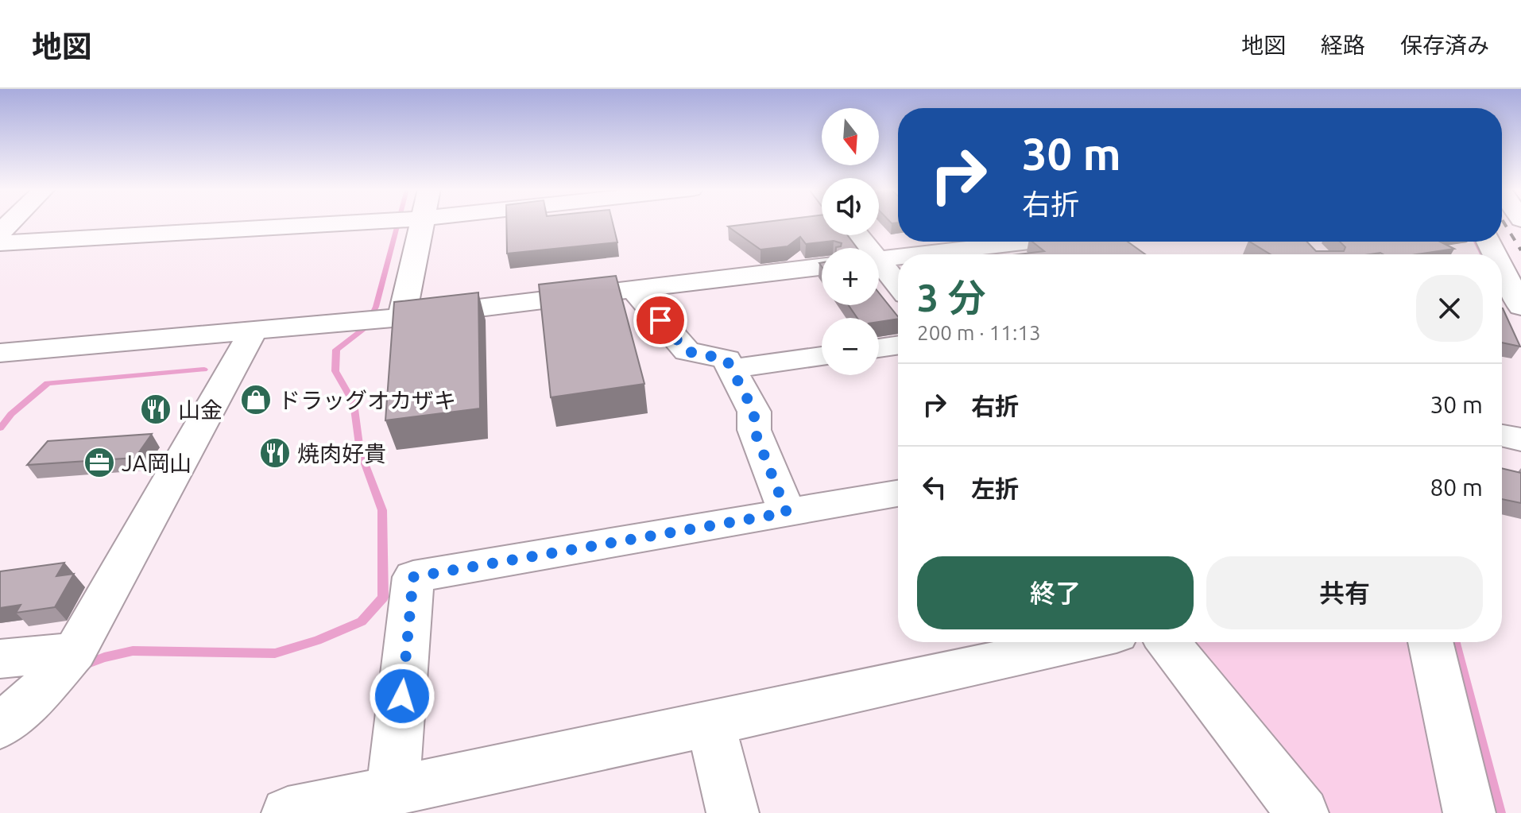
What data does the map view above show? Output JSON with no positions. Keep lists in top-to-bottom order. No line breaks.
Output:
{"places":{"shop":["ドラッグオカザキ"],"restaurant":["山金","焼肉好貴"],"office":["JA岡山"]},"north":"bottom","page":{"header":"地図","nav":["地図","経路","保存済み"],"map_buttons":["+","−"],"turn":["30 m","右折"],"heading":["3 分","200 m · 11:13"],"list":[{"name":"右折","value":"30 m"},{"name":"左折","value":"80 m"}],"buttons":["終了","共有"]}}
